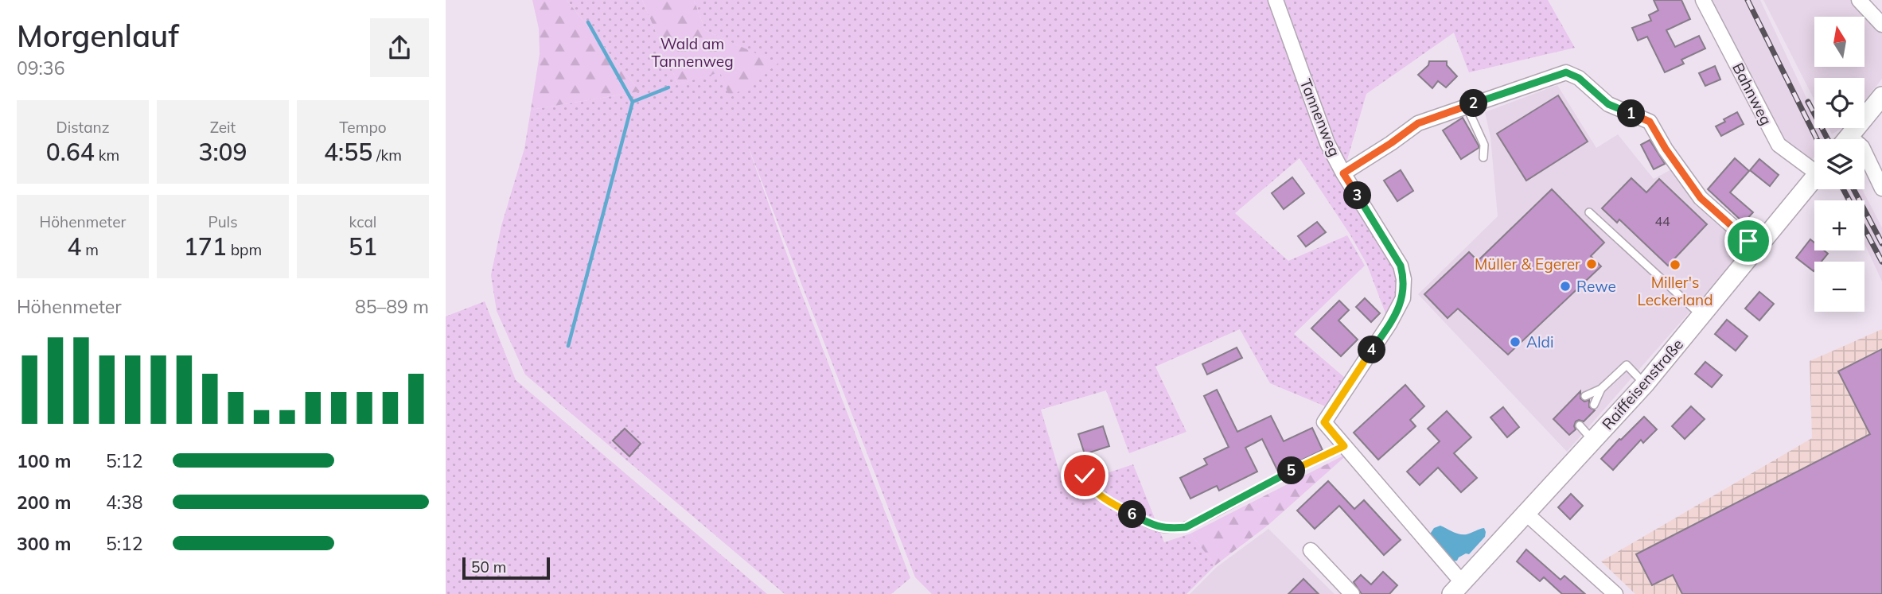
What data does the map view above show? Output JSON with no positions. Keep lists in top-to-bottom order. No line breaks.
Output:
{"streets":{"street":["Bahnweg","Tannenweg","Raiffeisenstraße"]},"crossings":[["Tannenweg","Raiffeisenstraße"]],"parks":["Wald am Tannenweg"],"places":["Müller & Egerer","Miller's Leckerland","Rewe","Aldi"],"house_numbers":["44"],"scale_bar":"50 m","north":"top","page":{"heading":["Morgenlauf","09:36"],"map_buttons":["+","−"],"pins":["2","1","3","4","5","6"],"stats":[["Distanz","0.64 km"],["Zeit","3:09"],["Tempo","4:55 /km"],["Höhenmeter","4 m"],["Puls","171 bpm"],["kcal","51"]],"chart":["Höhenmeter","85–89 m"],"list":[{"name":"100 m","note":"5:12"},{"name":"200 m","note":"4:38"},{"name":"300 m","note":"5:12"}],"scale":"50 m"}}
